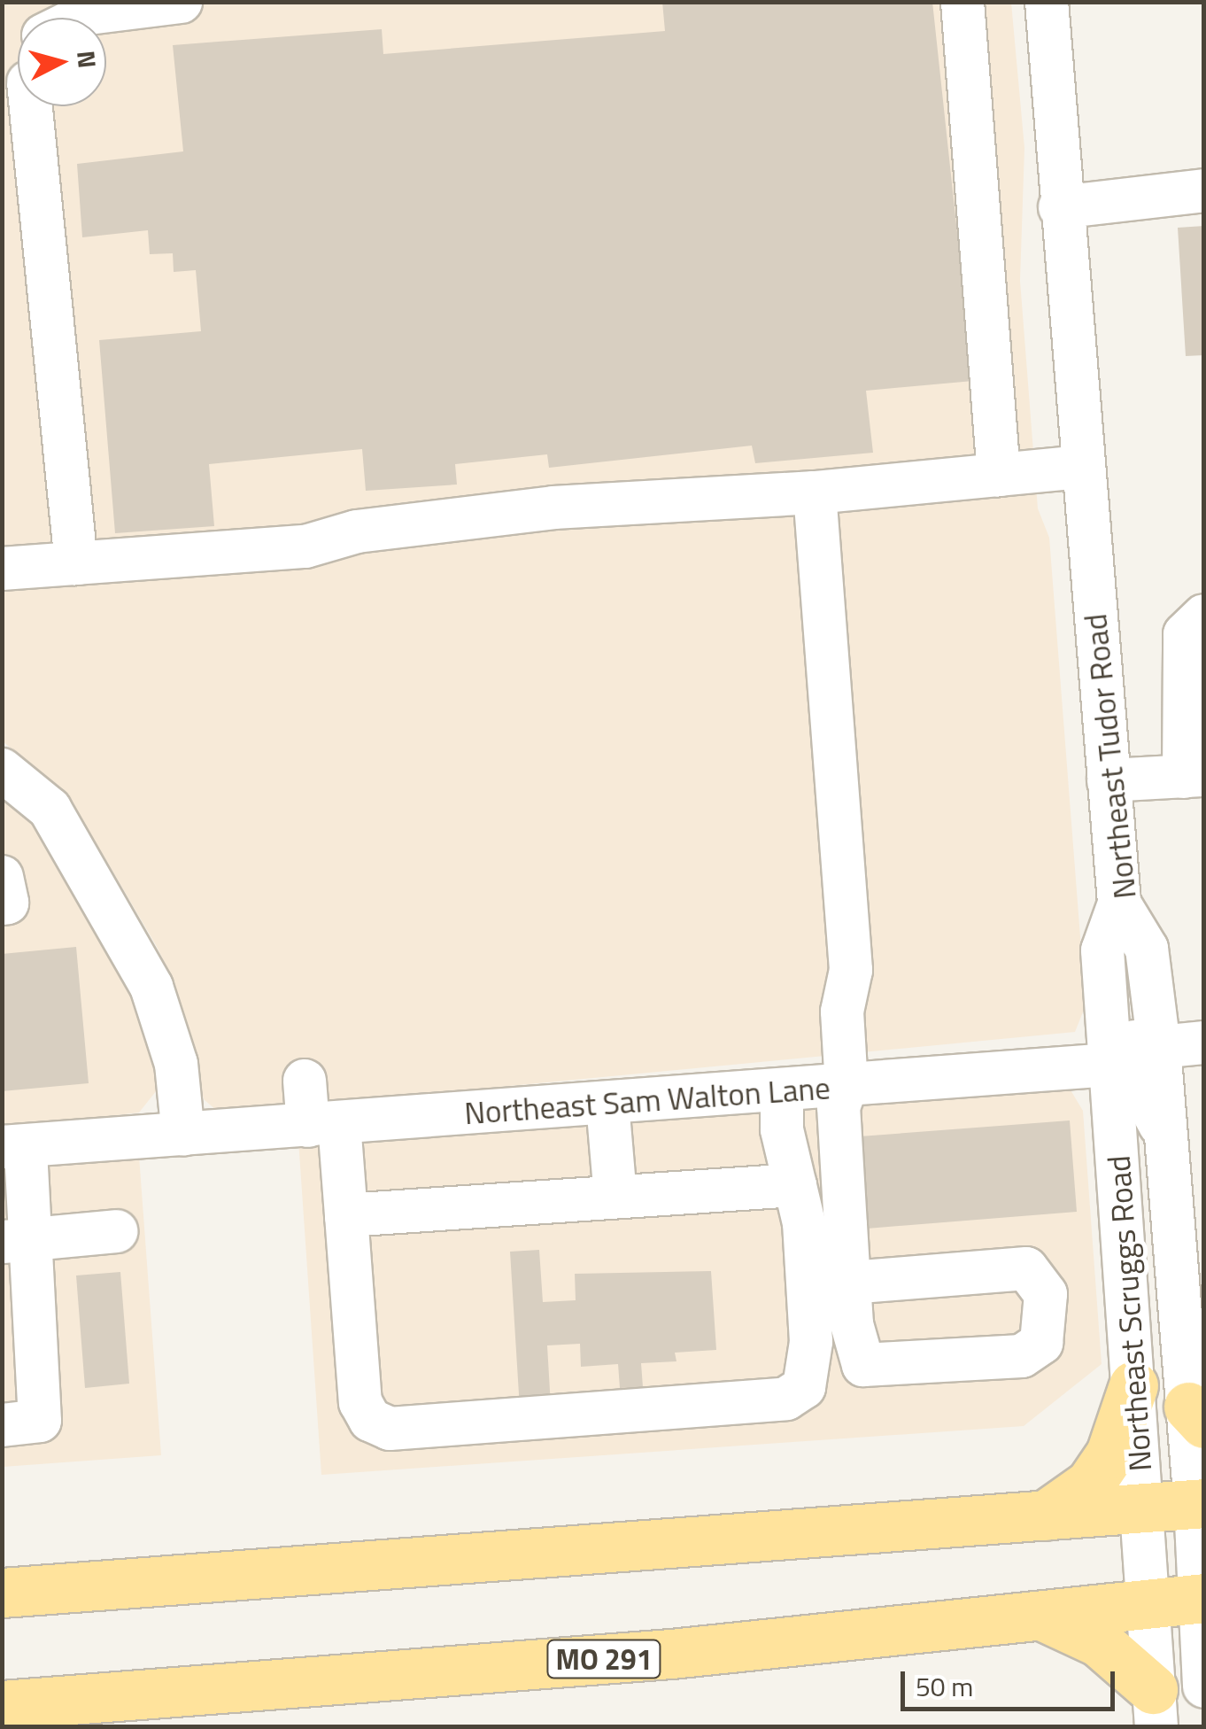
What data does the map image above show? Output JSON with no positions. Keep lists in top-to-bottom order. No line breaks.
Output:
{"streets":{"main road":["MO 291"],"street":["Northeast Tudor Road","Northeast Sam Walton Lane","Northeast Scruggs Road"]},"crossings":[["Northeast Tudor Road","Northeast Scruggs Road"],["Northeast Tudor Road","MO 291"],["Northeast Sam Walton Lane","Northeast Scruggs Road"],["Northeast Scruggs Road","MO 291"]],"scale_bar":"50 m","north":"right"}
